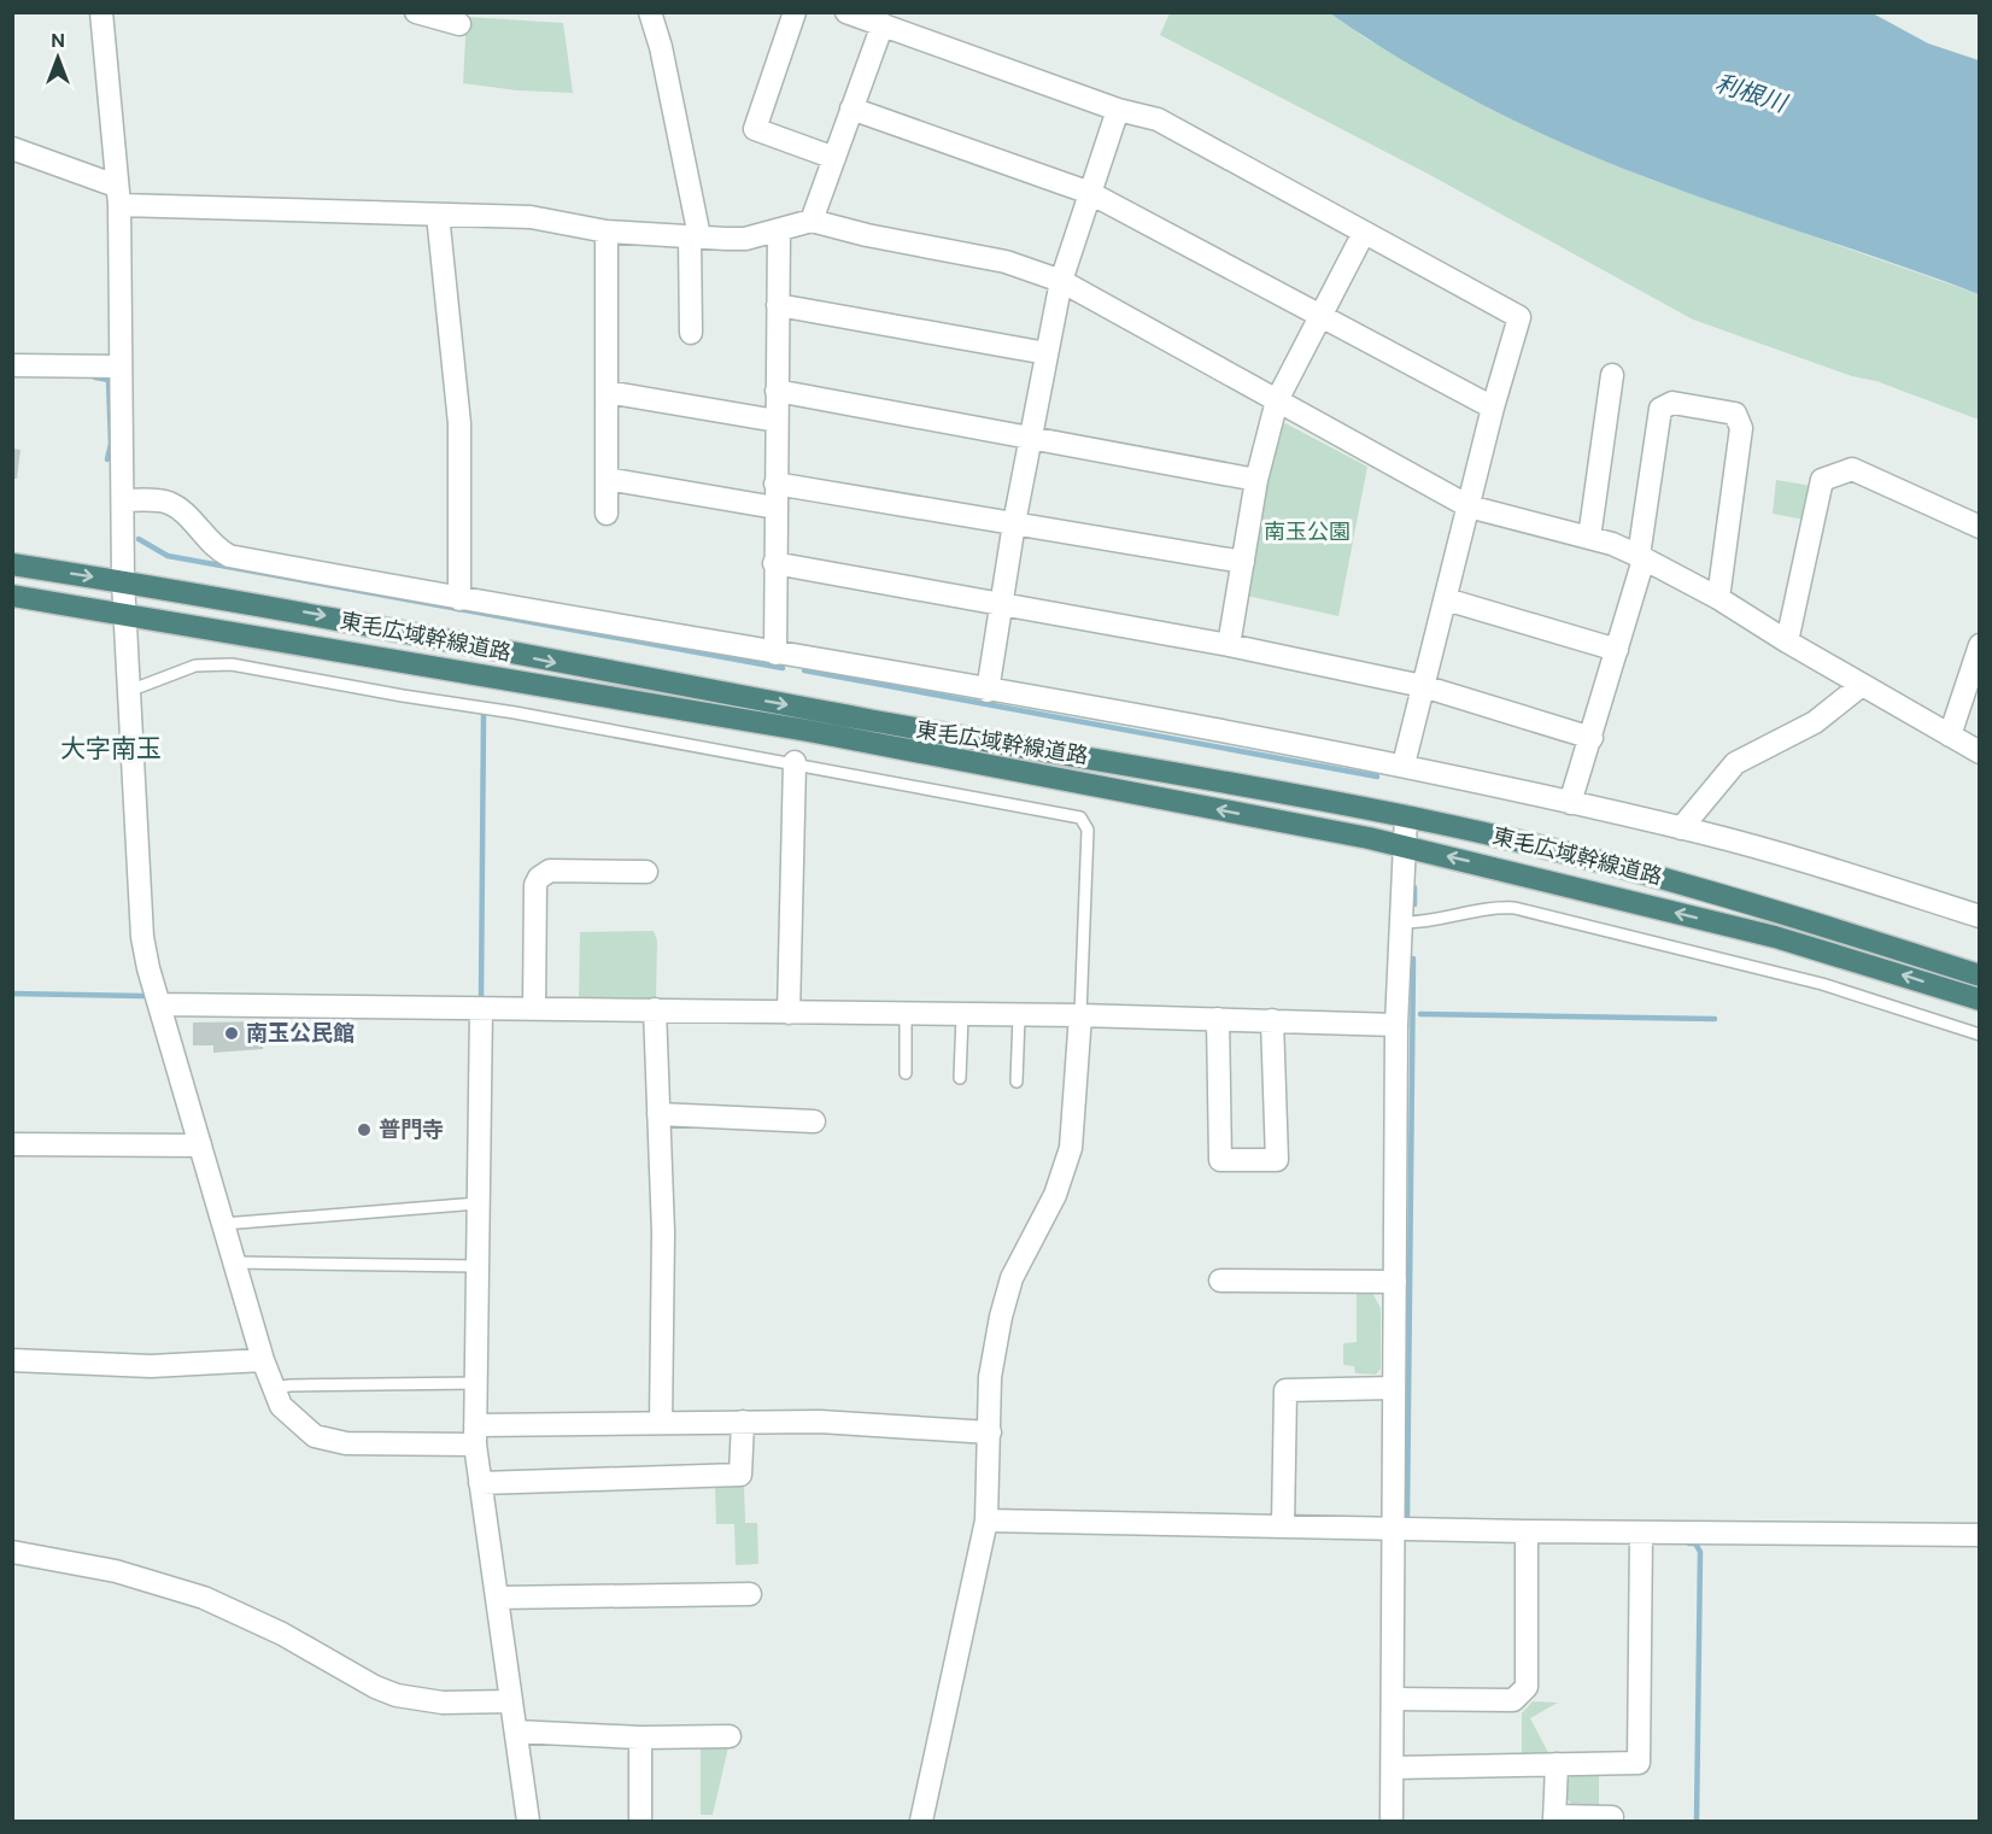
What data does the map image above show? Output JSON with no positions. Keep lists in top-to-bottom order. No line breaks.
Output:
{"streets":{"highway":["東毛広域幹線道路"]},"districts":["大字南玉"],"water":["利根川"],"parks":["南玉公園"],"places":["南玉公民館","普門寺"],"north":"top"}
